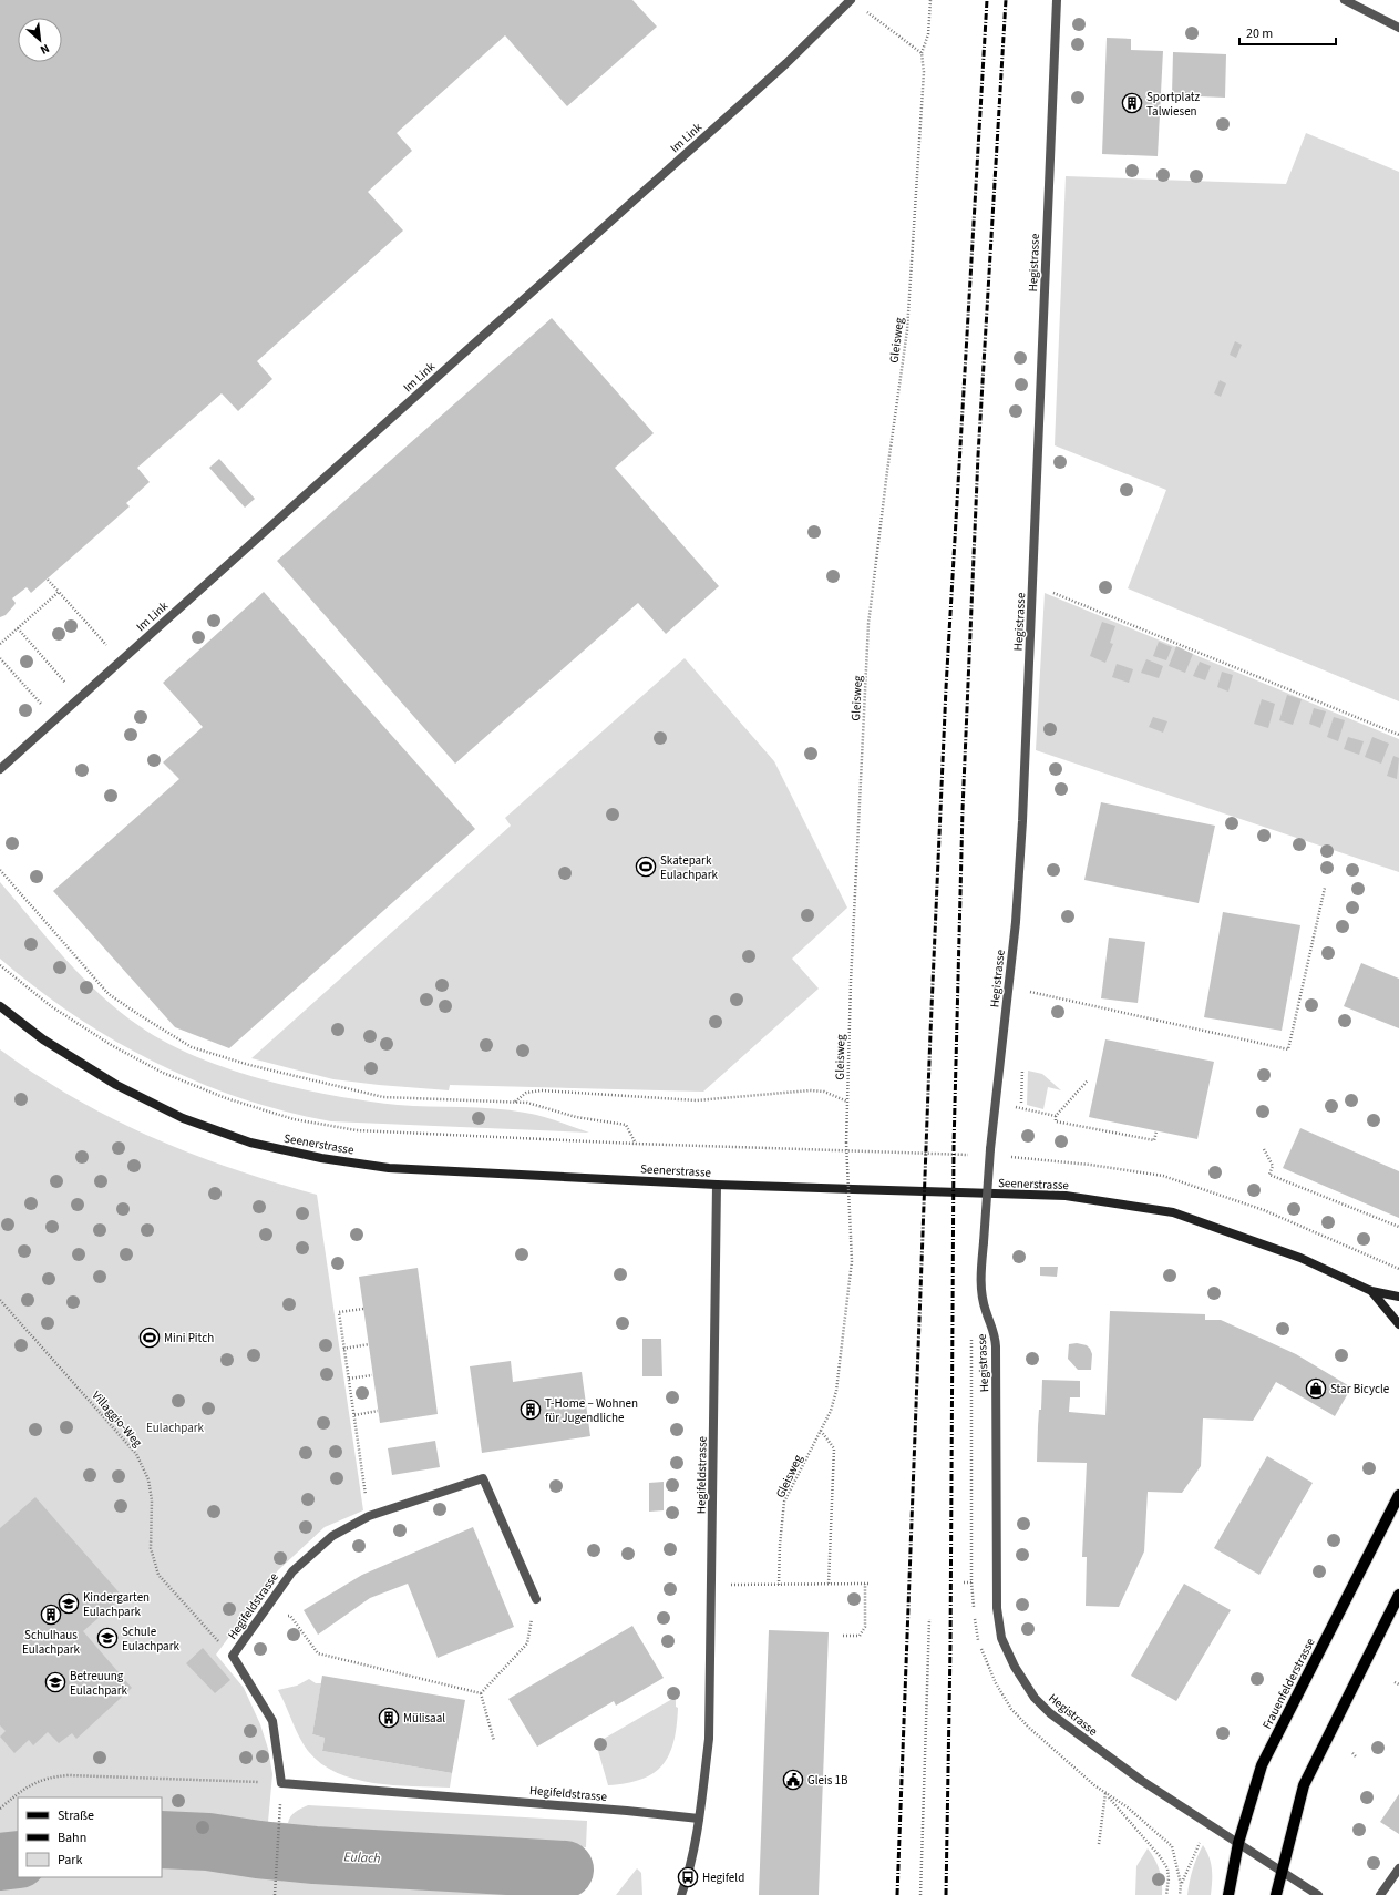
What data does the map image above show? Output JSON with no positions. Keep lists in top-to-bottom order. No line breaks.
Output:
{"streets":{"main road":["Seenerstrasse","Frauenfelderstrasse"],"street":["Im Link","Hegistrasse","Hegifeldstrasse"],"path":["Gleisweg","Villaggio-Weg"]},"crossings":[["Hegistrasse","Frauenfelderstrasse"],["Seenerstrasse","Hegifeldstrasse"],["Villaggio-Weg","Hegifeldstrasse"]],"water":["Eulach"],"parks":["Eulachpark"],"places":{"building":["Sportplatz Talwiesen","T-Home – Wohnen für Jugendliche","Schulhaus Eulachpark","Mülisaal"],"sports":["Skatepark Eulachpark","Mini Pitch"],"shop":["Star Bicycle"],"school or university":["Kindergarten Eulachpark","Schule Eulachpark","Betreuung Eulachpark"],"public building":["Gleis 1B"],"bus stop":["Hegifeld"]},"legend":["Straße","Bahn","Park"],"scale_bar":"20 m","north":"bottom right"}
